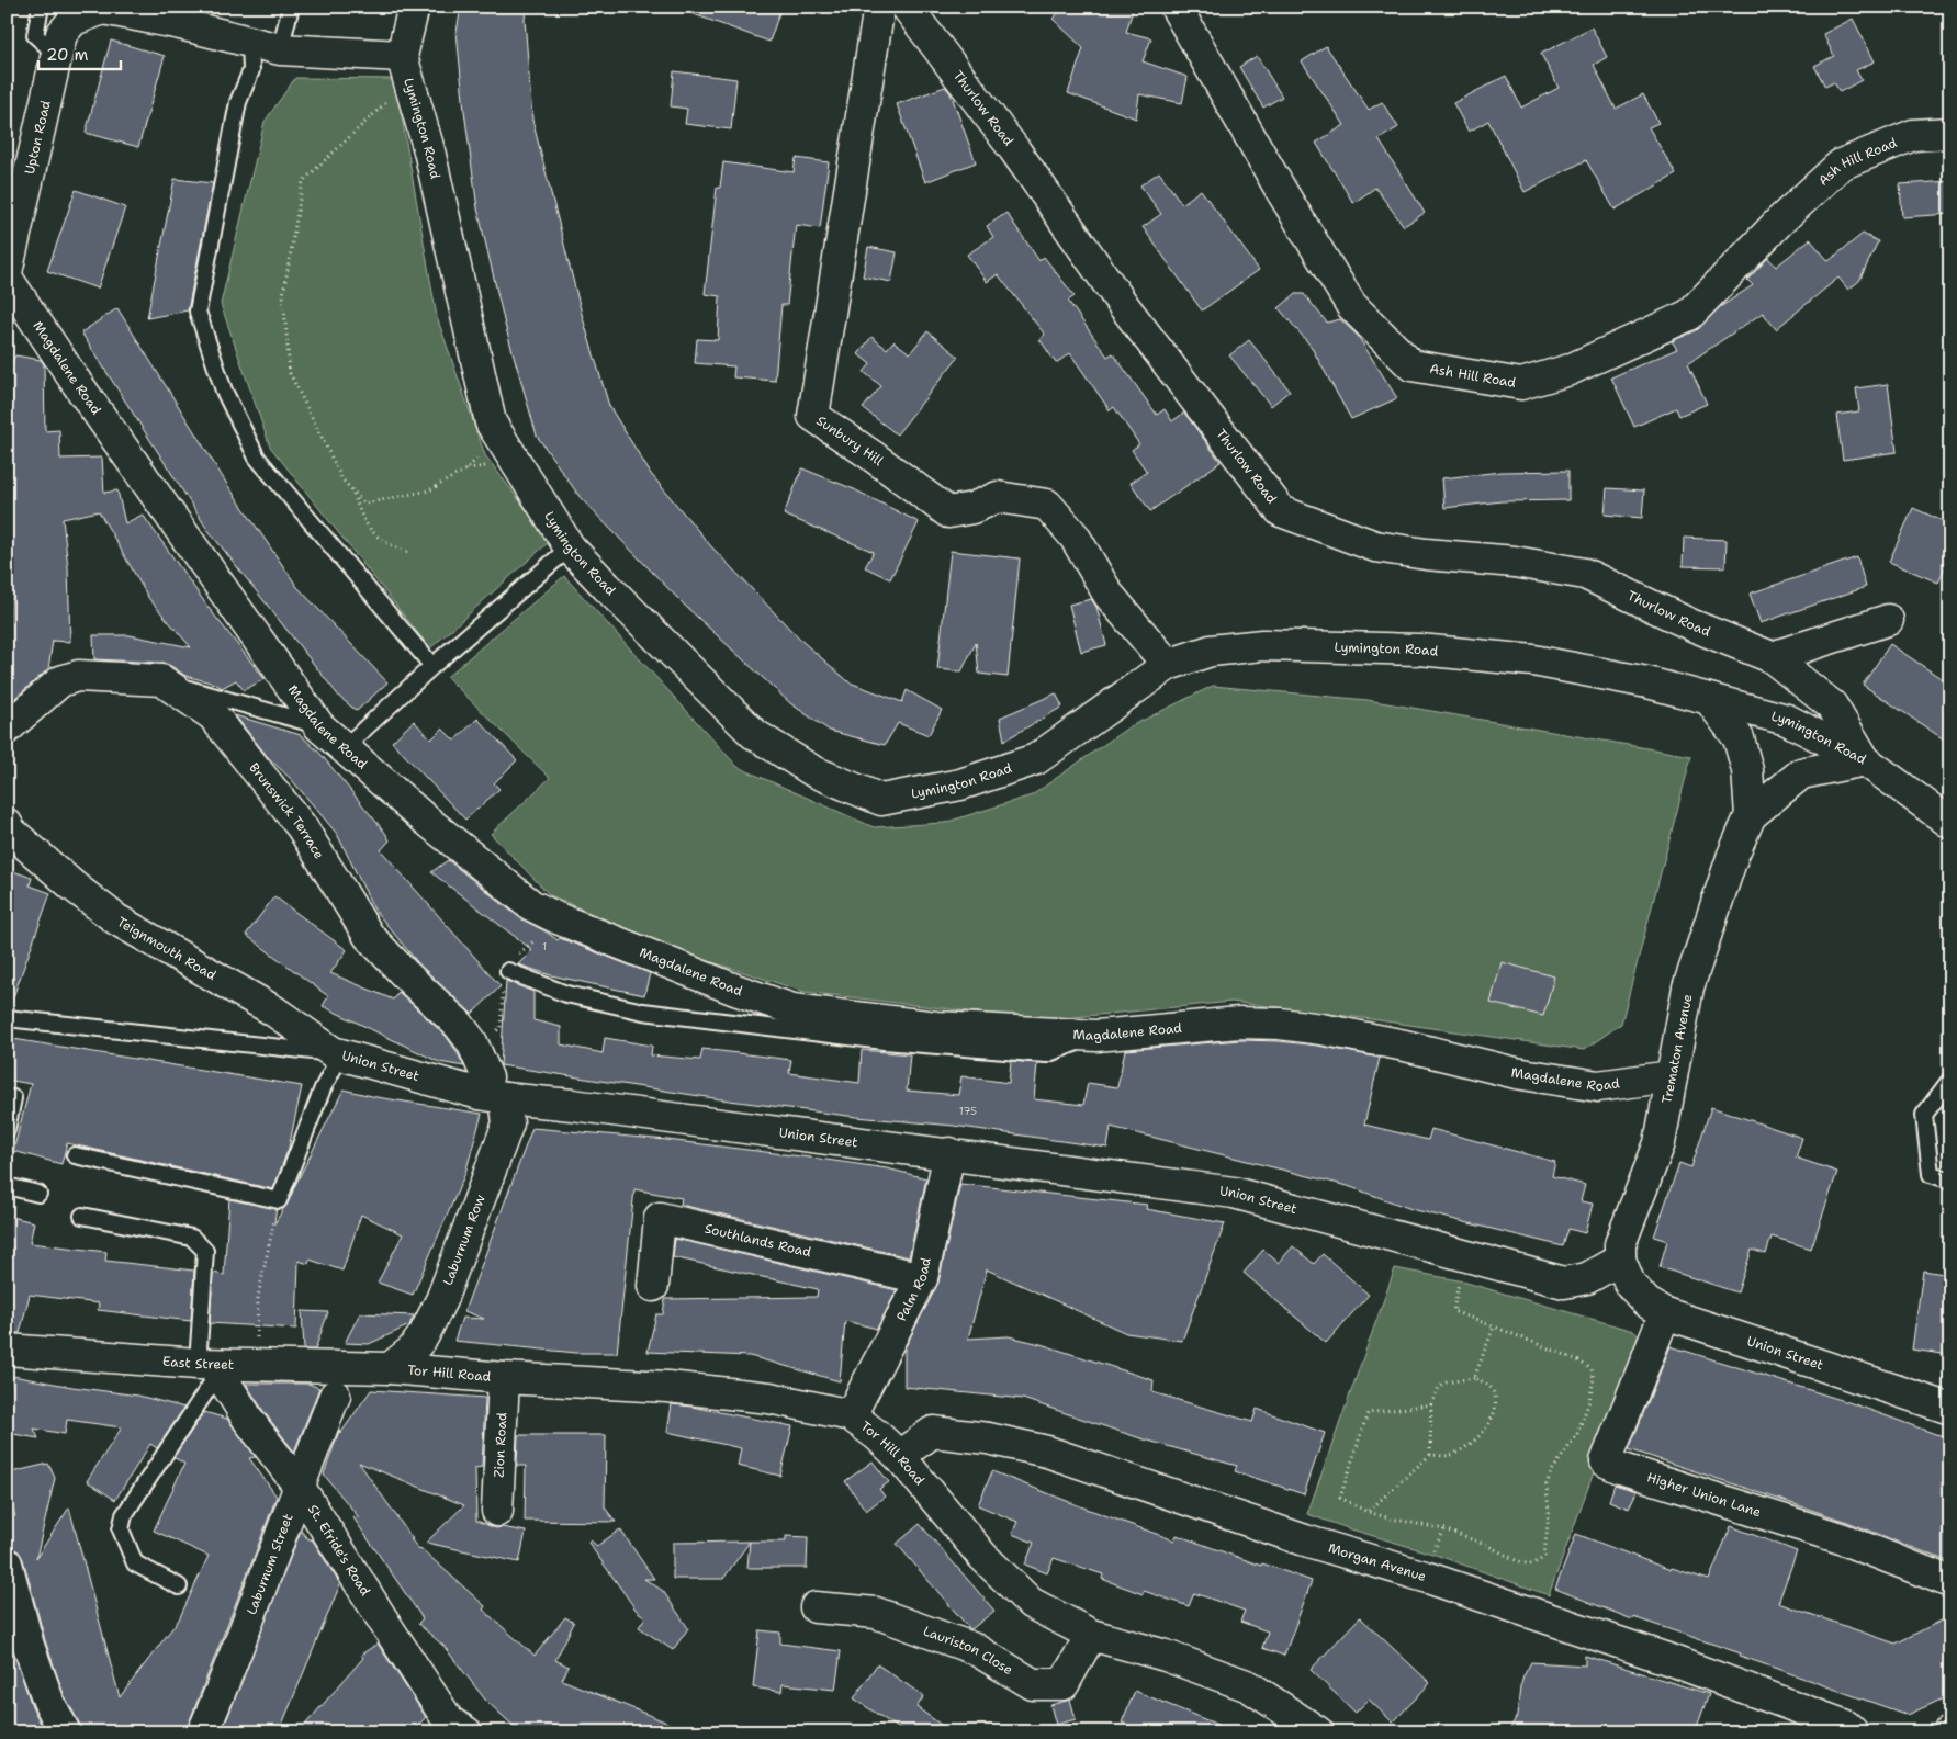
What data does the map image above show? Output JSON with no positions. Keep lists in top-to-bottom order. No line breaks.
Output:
{"streets":{"street":["Thurlow Road","Lymington Road","Upton Road","Ash Hill Road","Magdalene Road","Sunbury Hill","Brunswick Terrace","Teignmouth Road","Trematon Avenue","Union Street","Laburnum Row","Southlands Road","Palm Road","East Street","Tor Hill Road","Zion Road","Higher Union Lane","St. Efride's Road","Morgan Avenue","Laburnum Street","Lauriston Close"]},"crossings":[["Thurlow Road","Lymington Road"],["Thurlow Road","Trematon Avenue"],["Lymington Road","Sunbury Hill"],["Lymington Road","Trematon Avenue"],["Magdalene Road","Trematon Avenue"],["Brunswick Terrace","Union Street"],["Brunswick Terrace","Laburnum Row"],["Teignmouth Road","Union Street"],["Trematon Avenue","Union Street"],["Union Street","Laburnum Row"],["Union Street","Palm Road"],["Union Street","Higher Union Lane"],["Laburnum Row","East Street"],["Laburnum Row","Tor Hill Road"],["Southlands Road","Palm Road"],["Palm Road","Tor Hill Road"],["East Street","Tor Hill Road"],["East Street","St. Efride's Road"],["Tor Hill Road","Zion Road"],["Tor Hill Road","Morgan Avenue"],["Tor Hill Road","Lauriston Close"],["St. Efride's Road","Laburnum Street"]],"house_numbers":["1","175"],"scale_bar":"20 m"}
